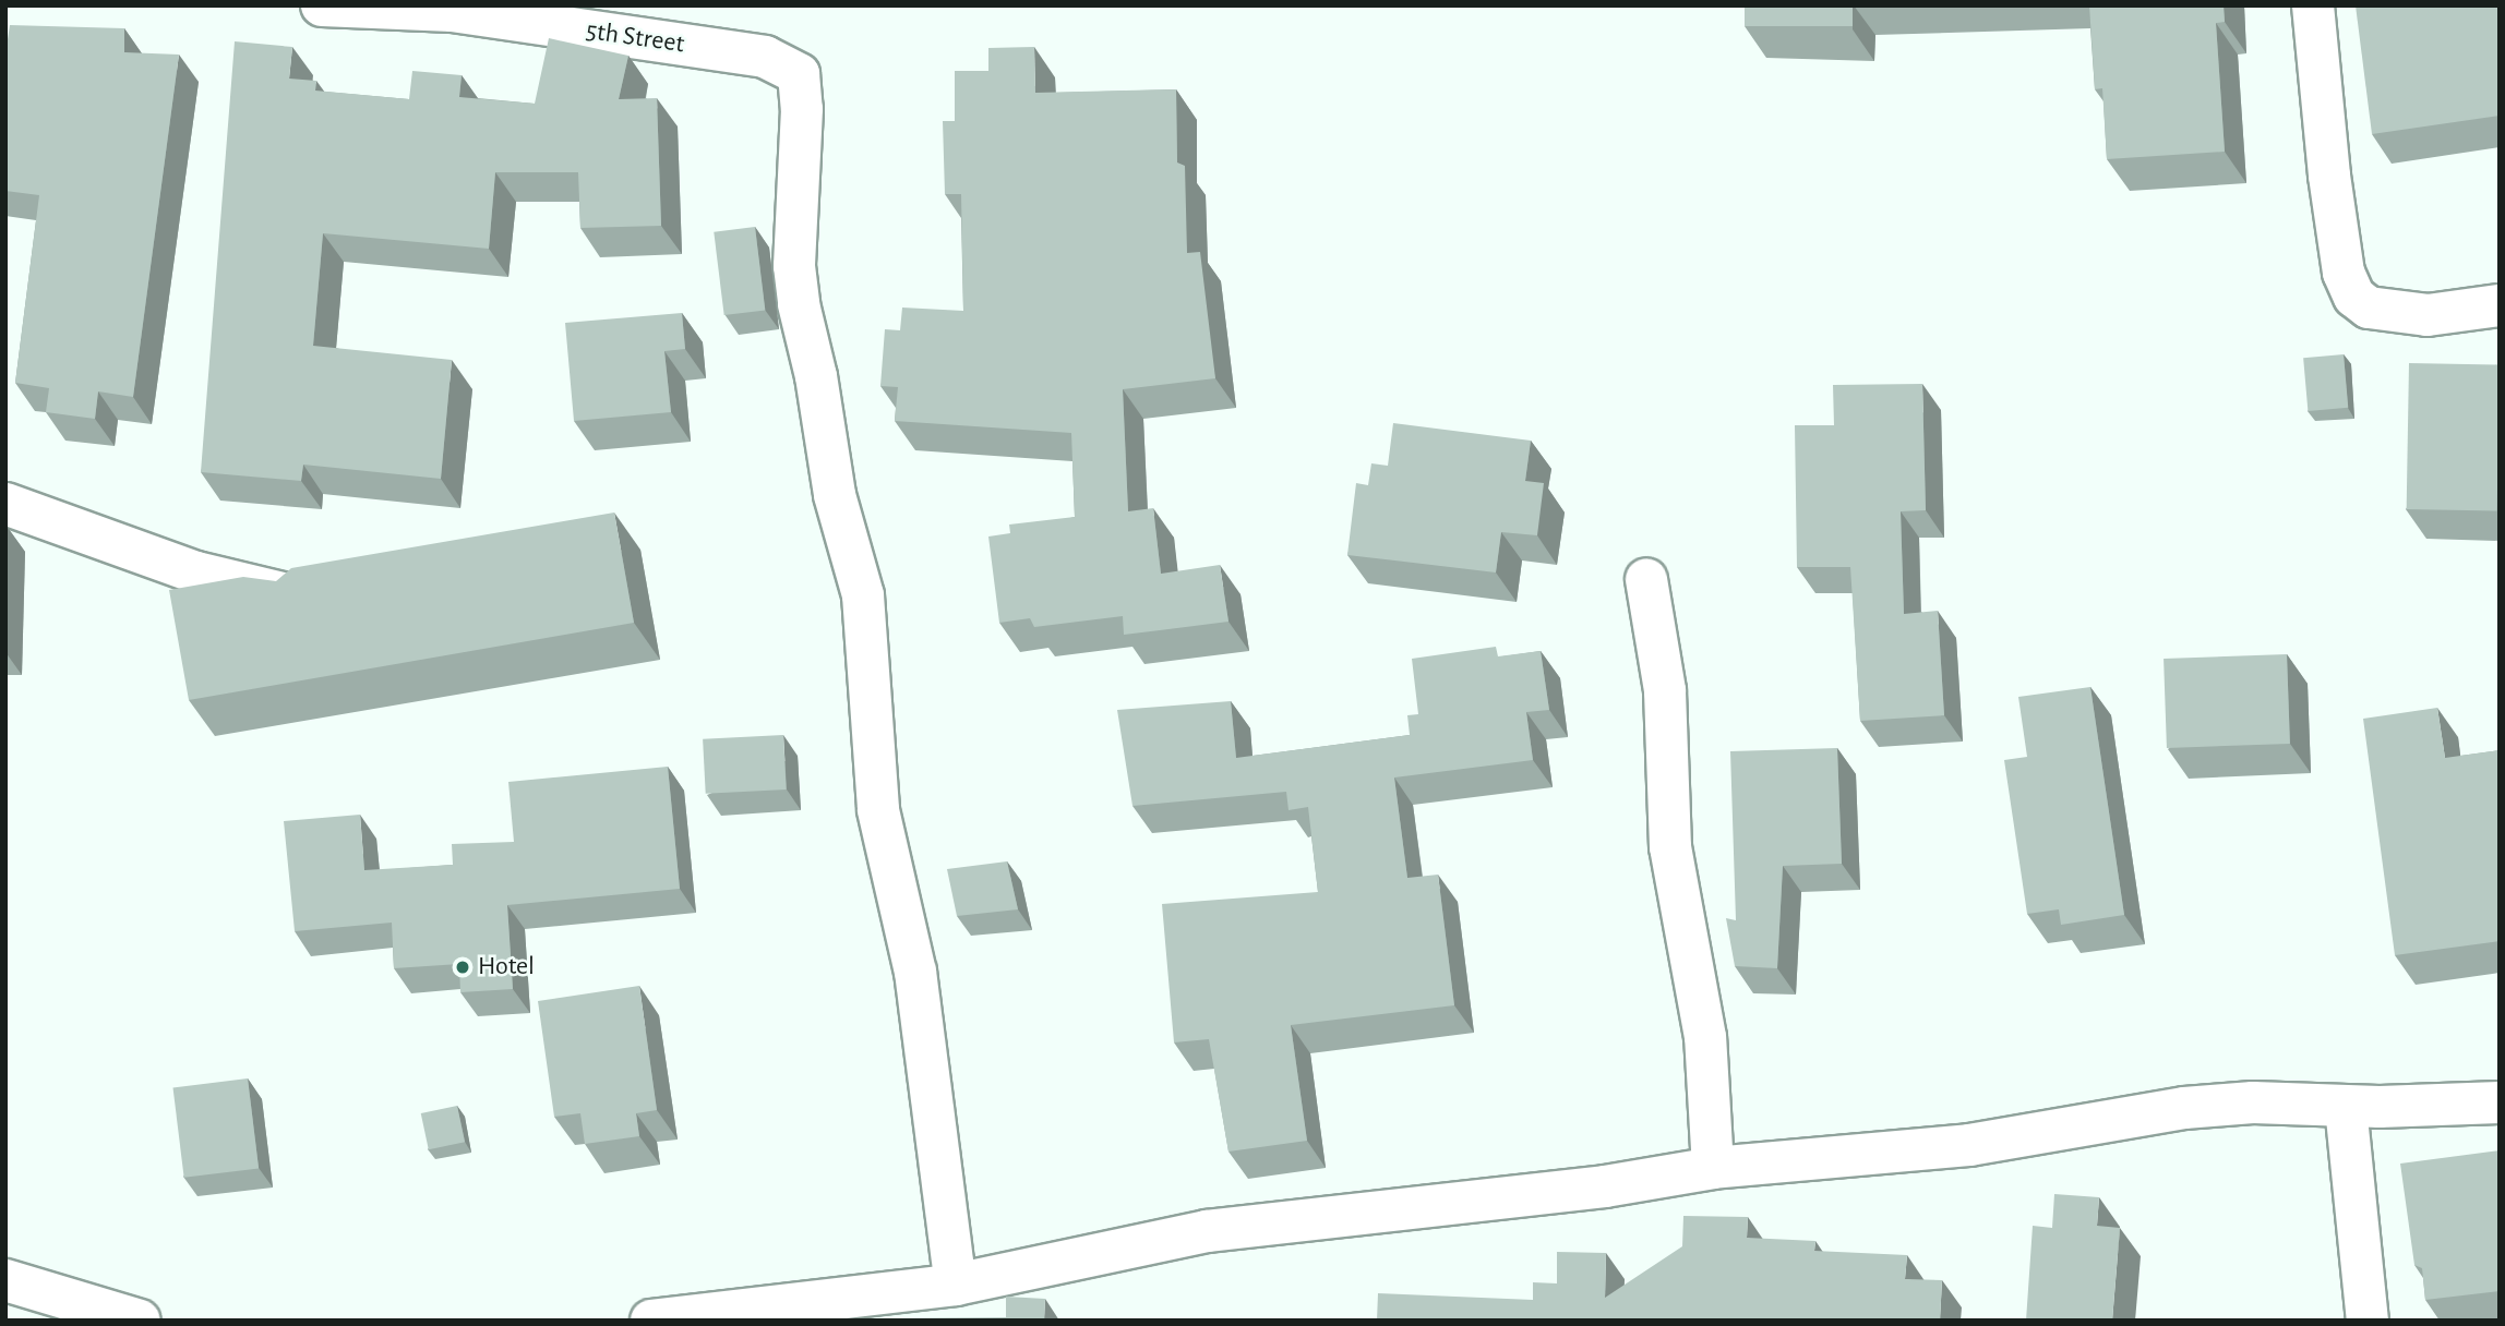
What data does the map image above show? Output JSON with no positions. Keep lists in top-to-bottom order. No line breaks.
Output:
{"streets":{"street":["5th Street"]},"places":["Hotel"]}
